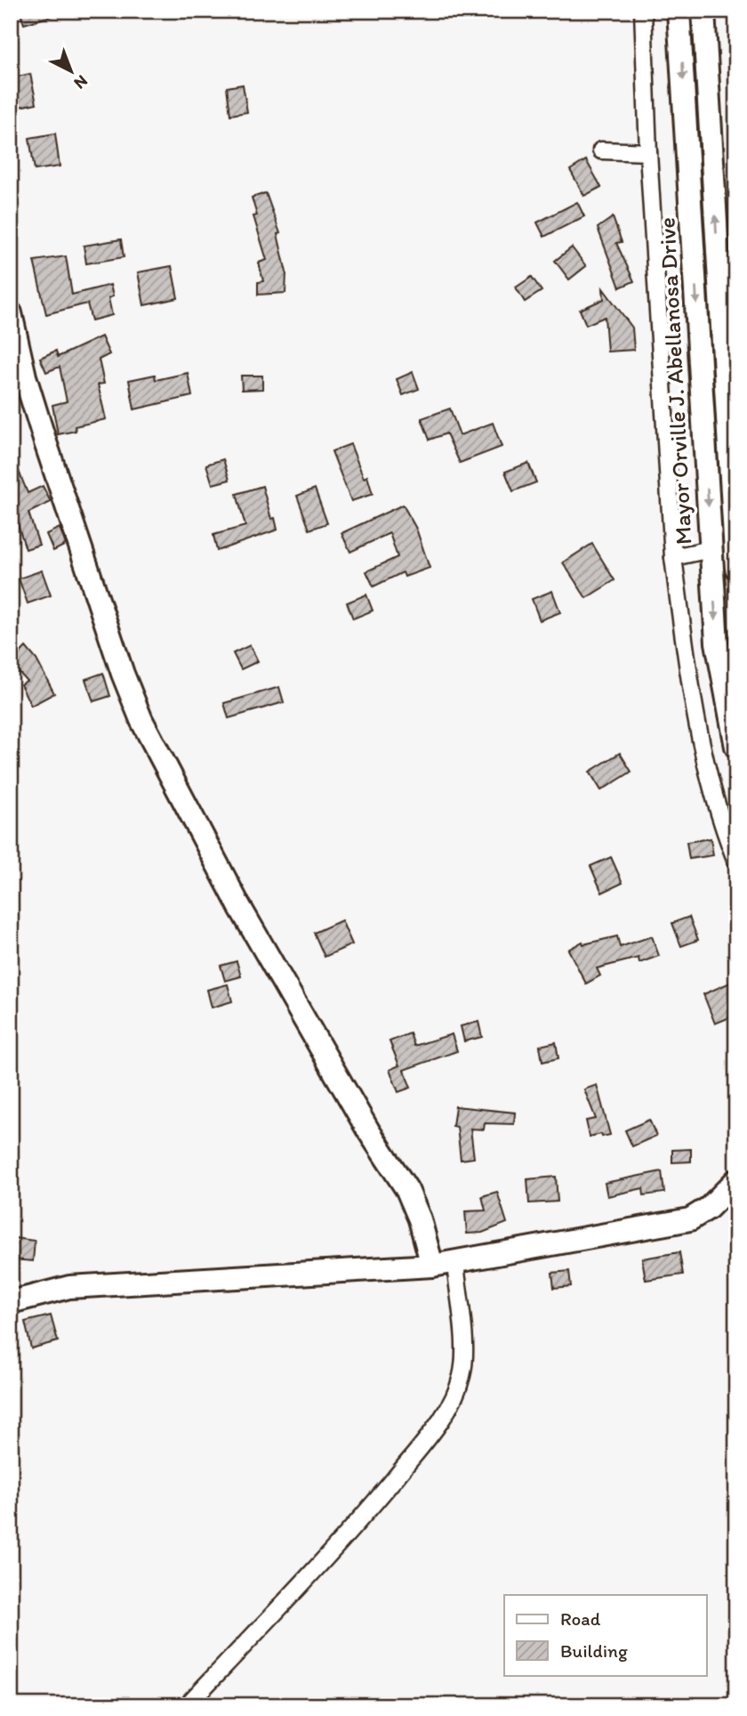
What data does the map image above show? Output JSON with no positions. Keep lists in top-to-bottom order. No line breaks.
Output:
{"streets":{"street":["Mayor Orville J. Abellanosa Drive"]},"legend":["Road","Building"],"north":"bottom right"}
